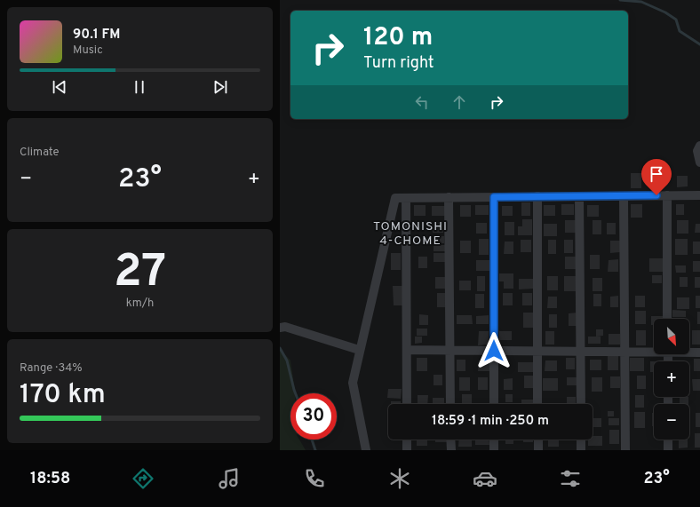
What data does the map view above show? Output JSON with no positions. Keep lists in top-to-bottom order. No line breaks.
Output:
{"districts":["TOMONISHI 4-CHOME"],"north":"bottom right","page":{"turn":["120 m","Turn right"],"song":["90.1 FM","Music"],"tile":["Climate",["27","km/h"],["Range · 34%","170 km"]],"heat":["−","23°","+"],"map_buttons":["+","−"],"limit":"30","trip":"18:59 · 1 min · 250 m","tabs":["18:58","23°"]}}
